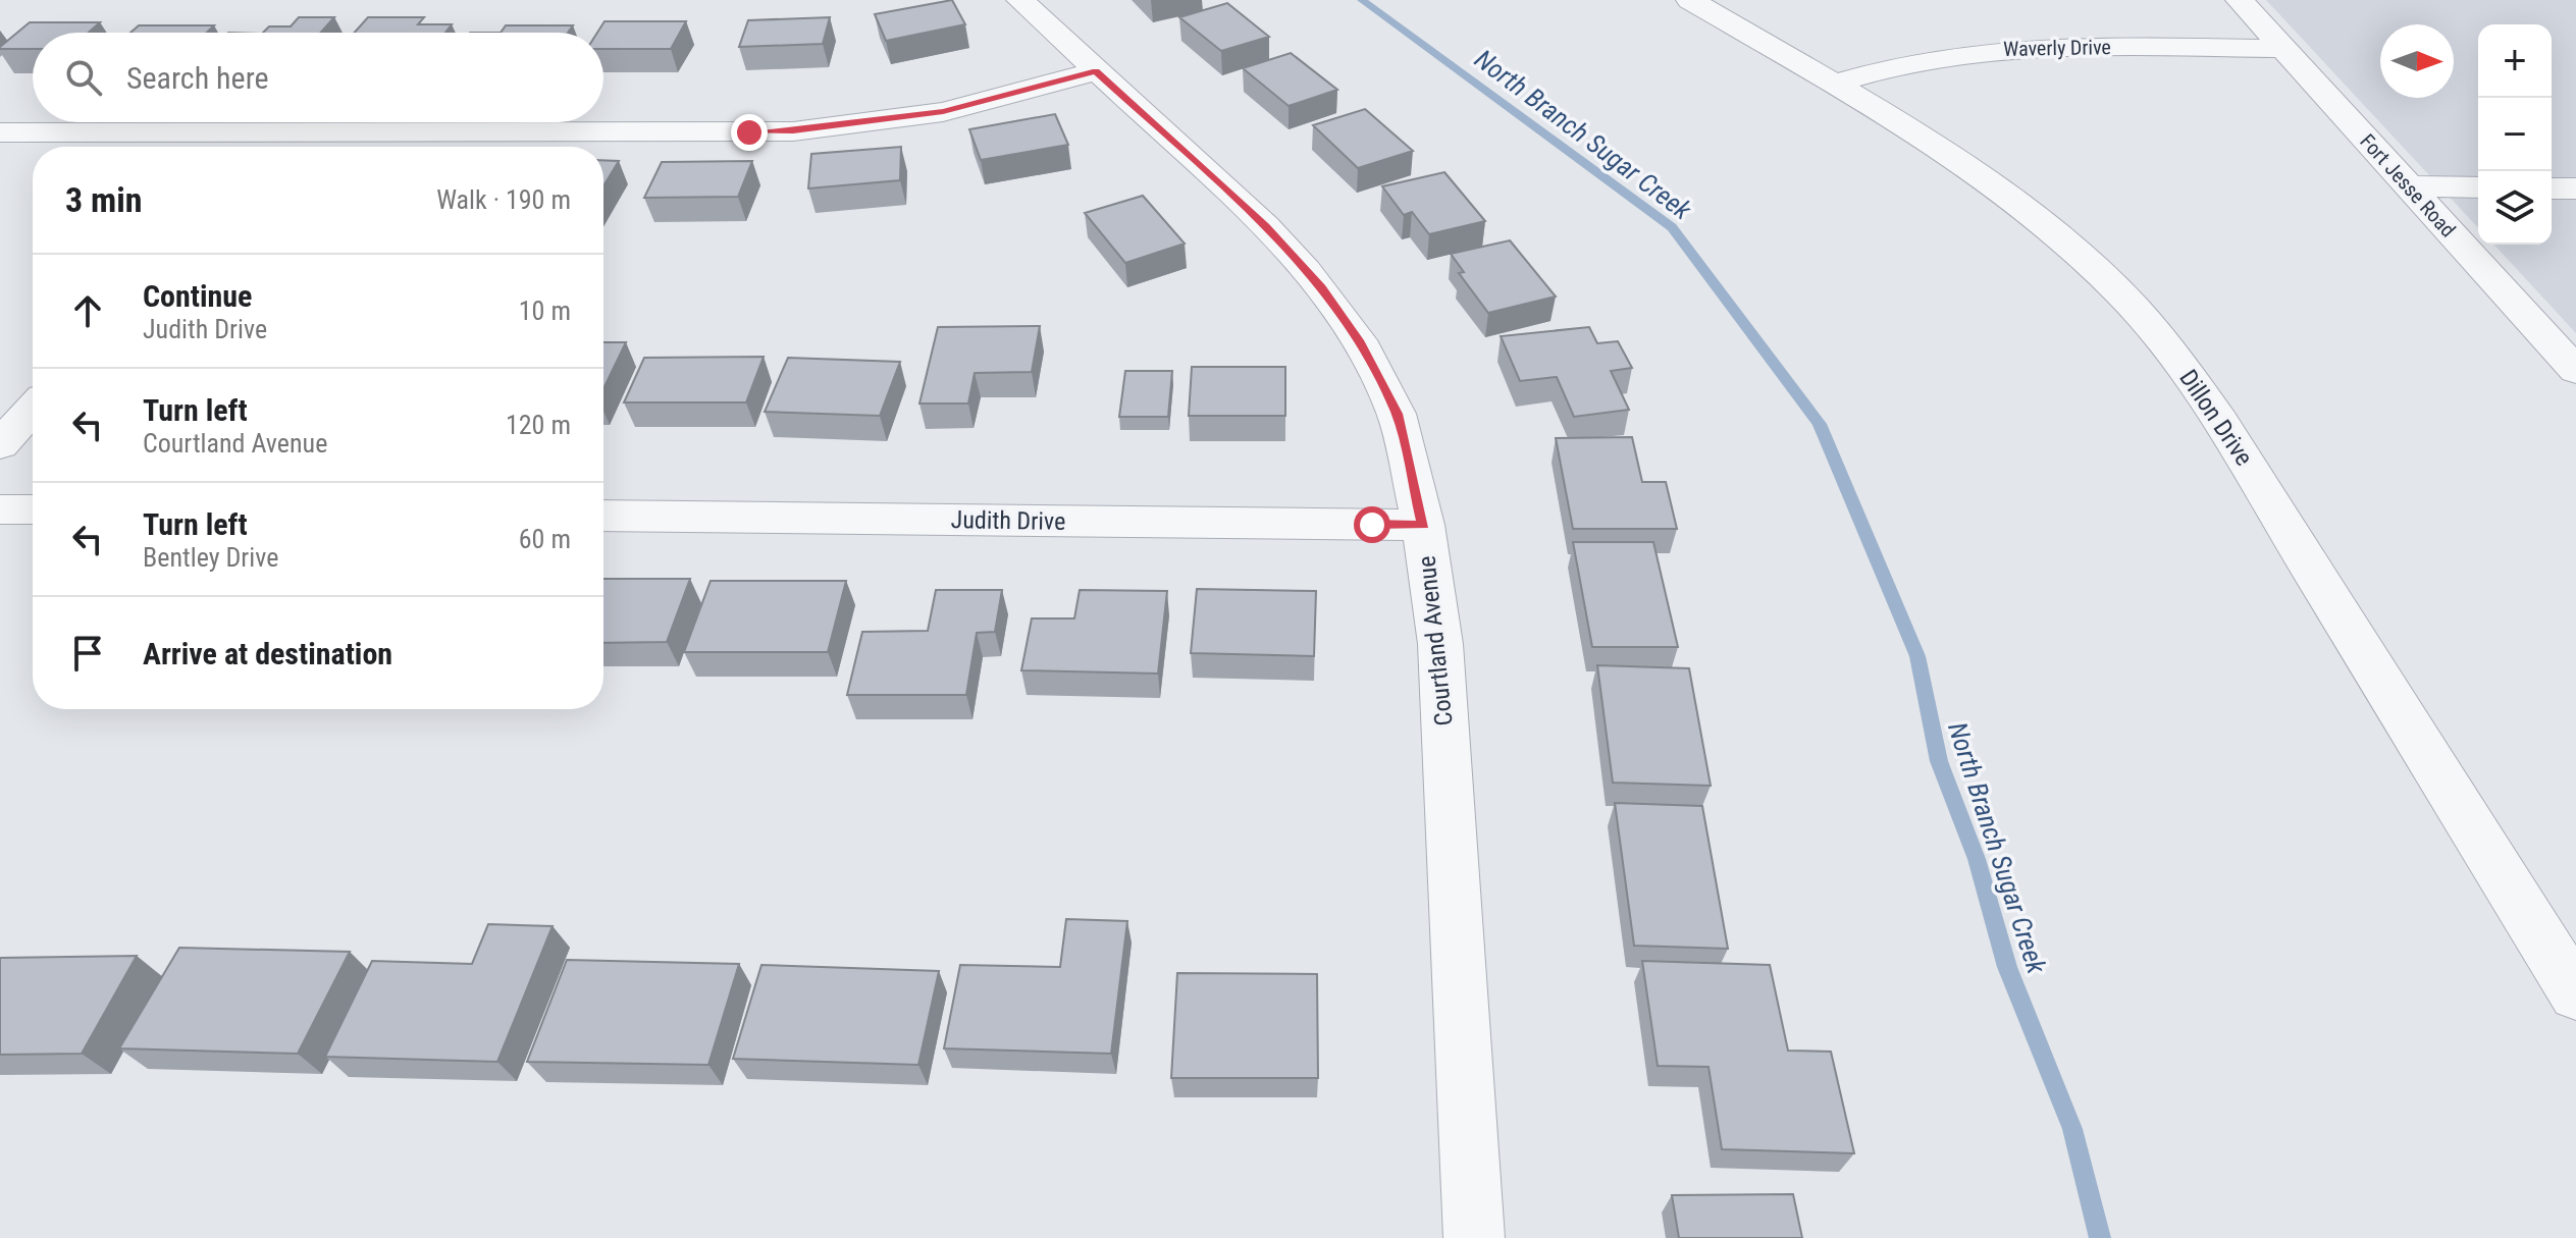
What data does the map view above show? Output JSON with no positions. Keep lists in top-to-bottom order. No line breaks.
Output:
{"streets":{"street":["Waverly Drive","Fort Jesse Road","Dillon Drive","Judith Drive","Courtland Avenue"]},"crossings":[["Waverly Drive","Fort Jesse Road"],["Waverly Drive","Dillon Drive"],["Judith Drive","Courtland Avenue"]],"water":["North Branch Sugar Creek"],"north":"right","page":{"map_buttons":["+","−"],"search":"Search here","heading":["3 min","Walk · 190 m"],"list":[["Continue","Judith Drive","10 m"],["Turn left","Courtland Avenue","120 m"],["Turn left","Bentley Drive","60 m"],"Arrive at destination"]}}
